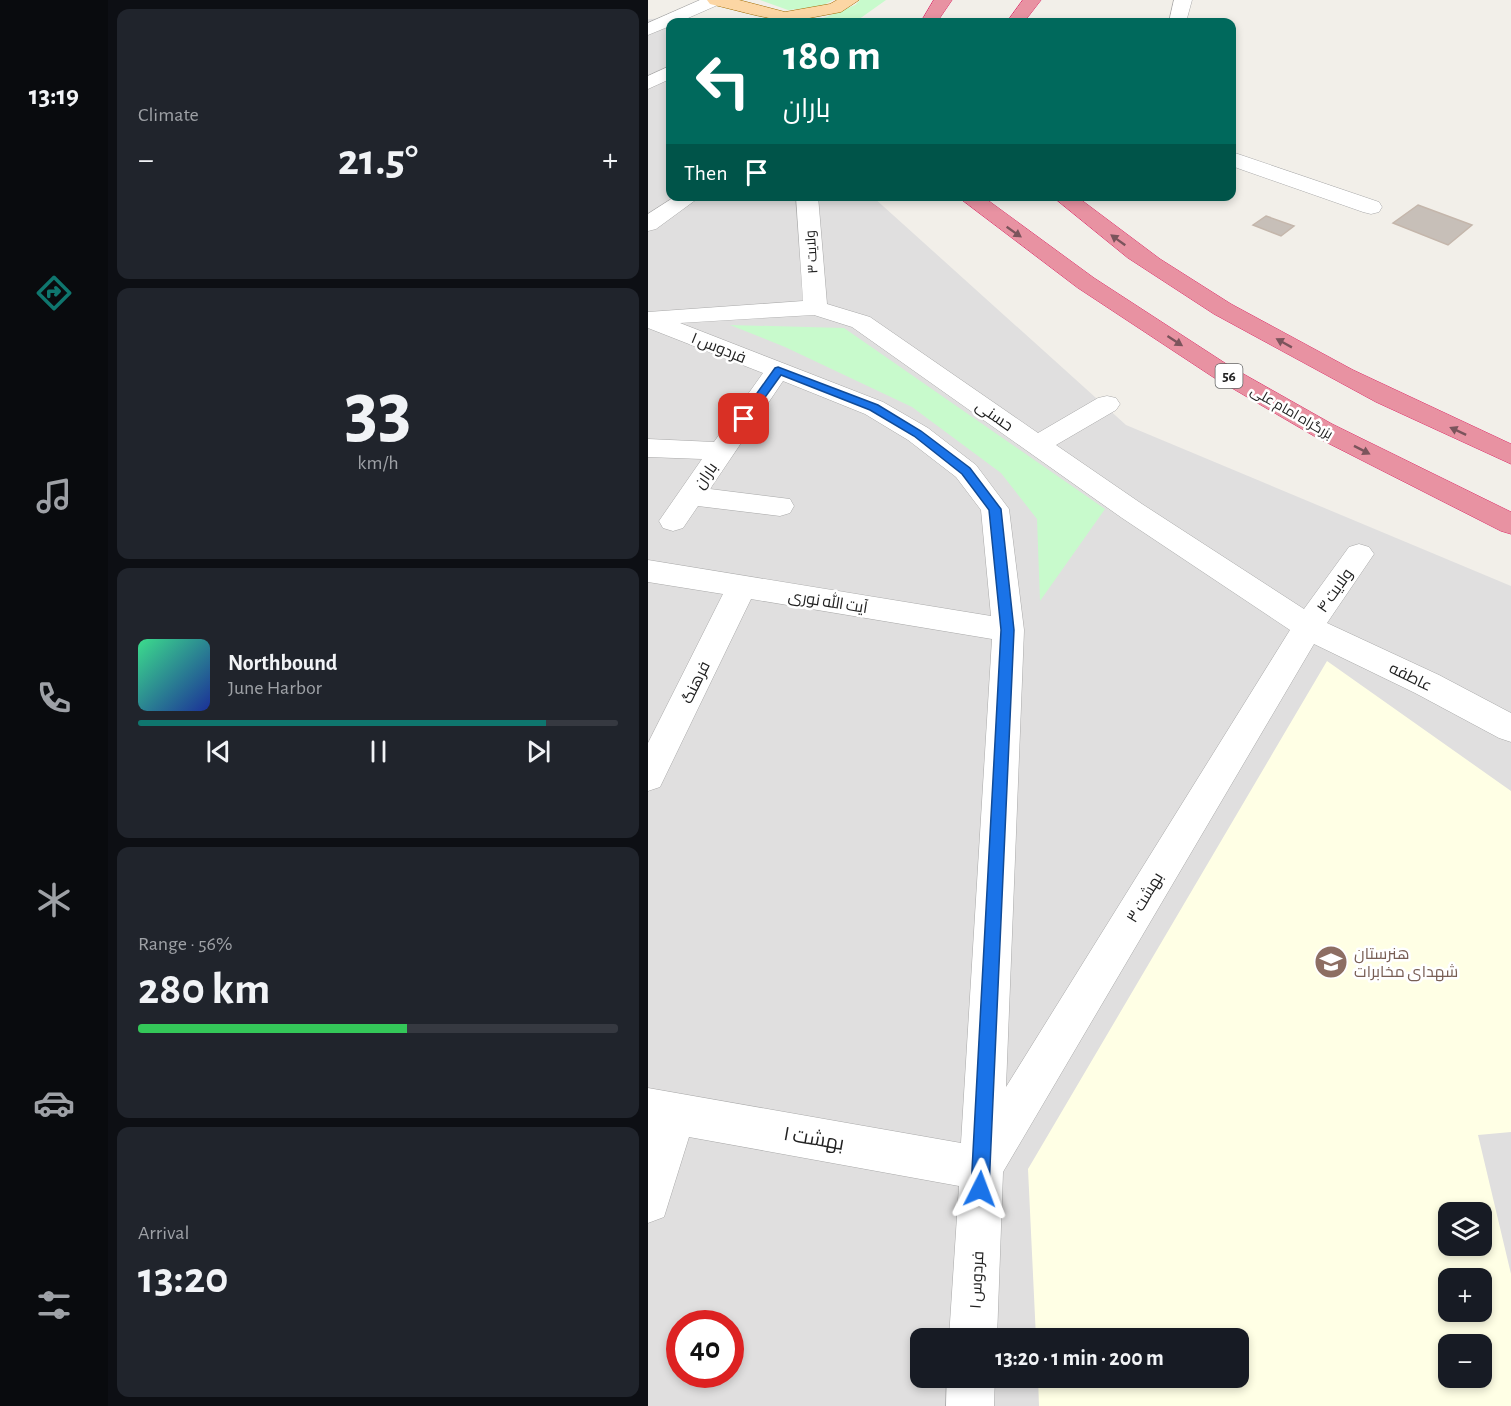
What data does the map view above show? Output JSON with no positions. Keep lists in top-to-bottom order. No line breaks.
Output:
{"streets":{"highway":["56","بزرگراه امام علی"],"street":["ولایت ۳","فردوس ۱","حسنی","باران","ولایت ۴","آیت الله نوری","عاطفه","فرهنگ","بهشت ۳","بهشت ۱"]},"crossings":[["ولایت ۳","حسنی"],["فردوس ۱","حسنی"],["فردوس ۱","باران"],["فردوس ۱","آیت الله نوری"],["فردوس ۱","بهشت ۳"],["فردوس ۱","بهشت ۱"],["حسنی","ولایت ۴"],["حسنی","عاطفه"],["حسنی","بهشت ۳"],["ولایت ۴","عاطفه"],["ولایت ۴","بهشت ۳"],["آیت الله نوری","فرهنگ"],["عاطفه","بهشت ۳"],["بهشت ۳","بهشت ۱"]],"places":{"school or university":["هنرستان شهدای مخابرات"]},"page":{"tabs":"13:19","tile":["Climate",["33","km/h"],["Range · 56%","280 km"],["Arrival","13:20"]],"turn":["180 m","باران"],"heat":["−","21.5°","+"],"then":"Then","song":["Northbound","June Harbor"],"map_buttons":["+","−"],"limit":"40","trip":"13:20 · 1 min · 200 m"}}
